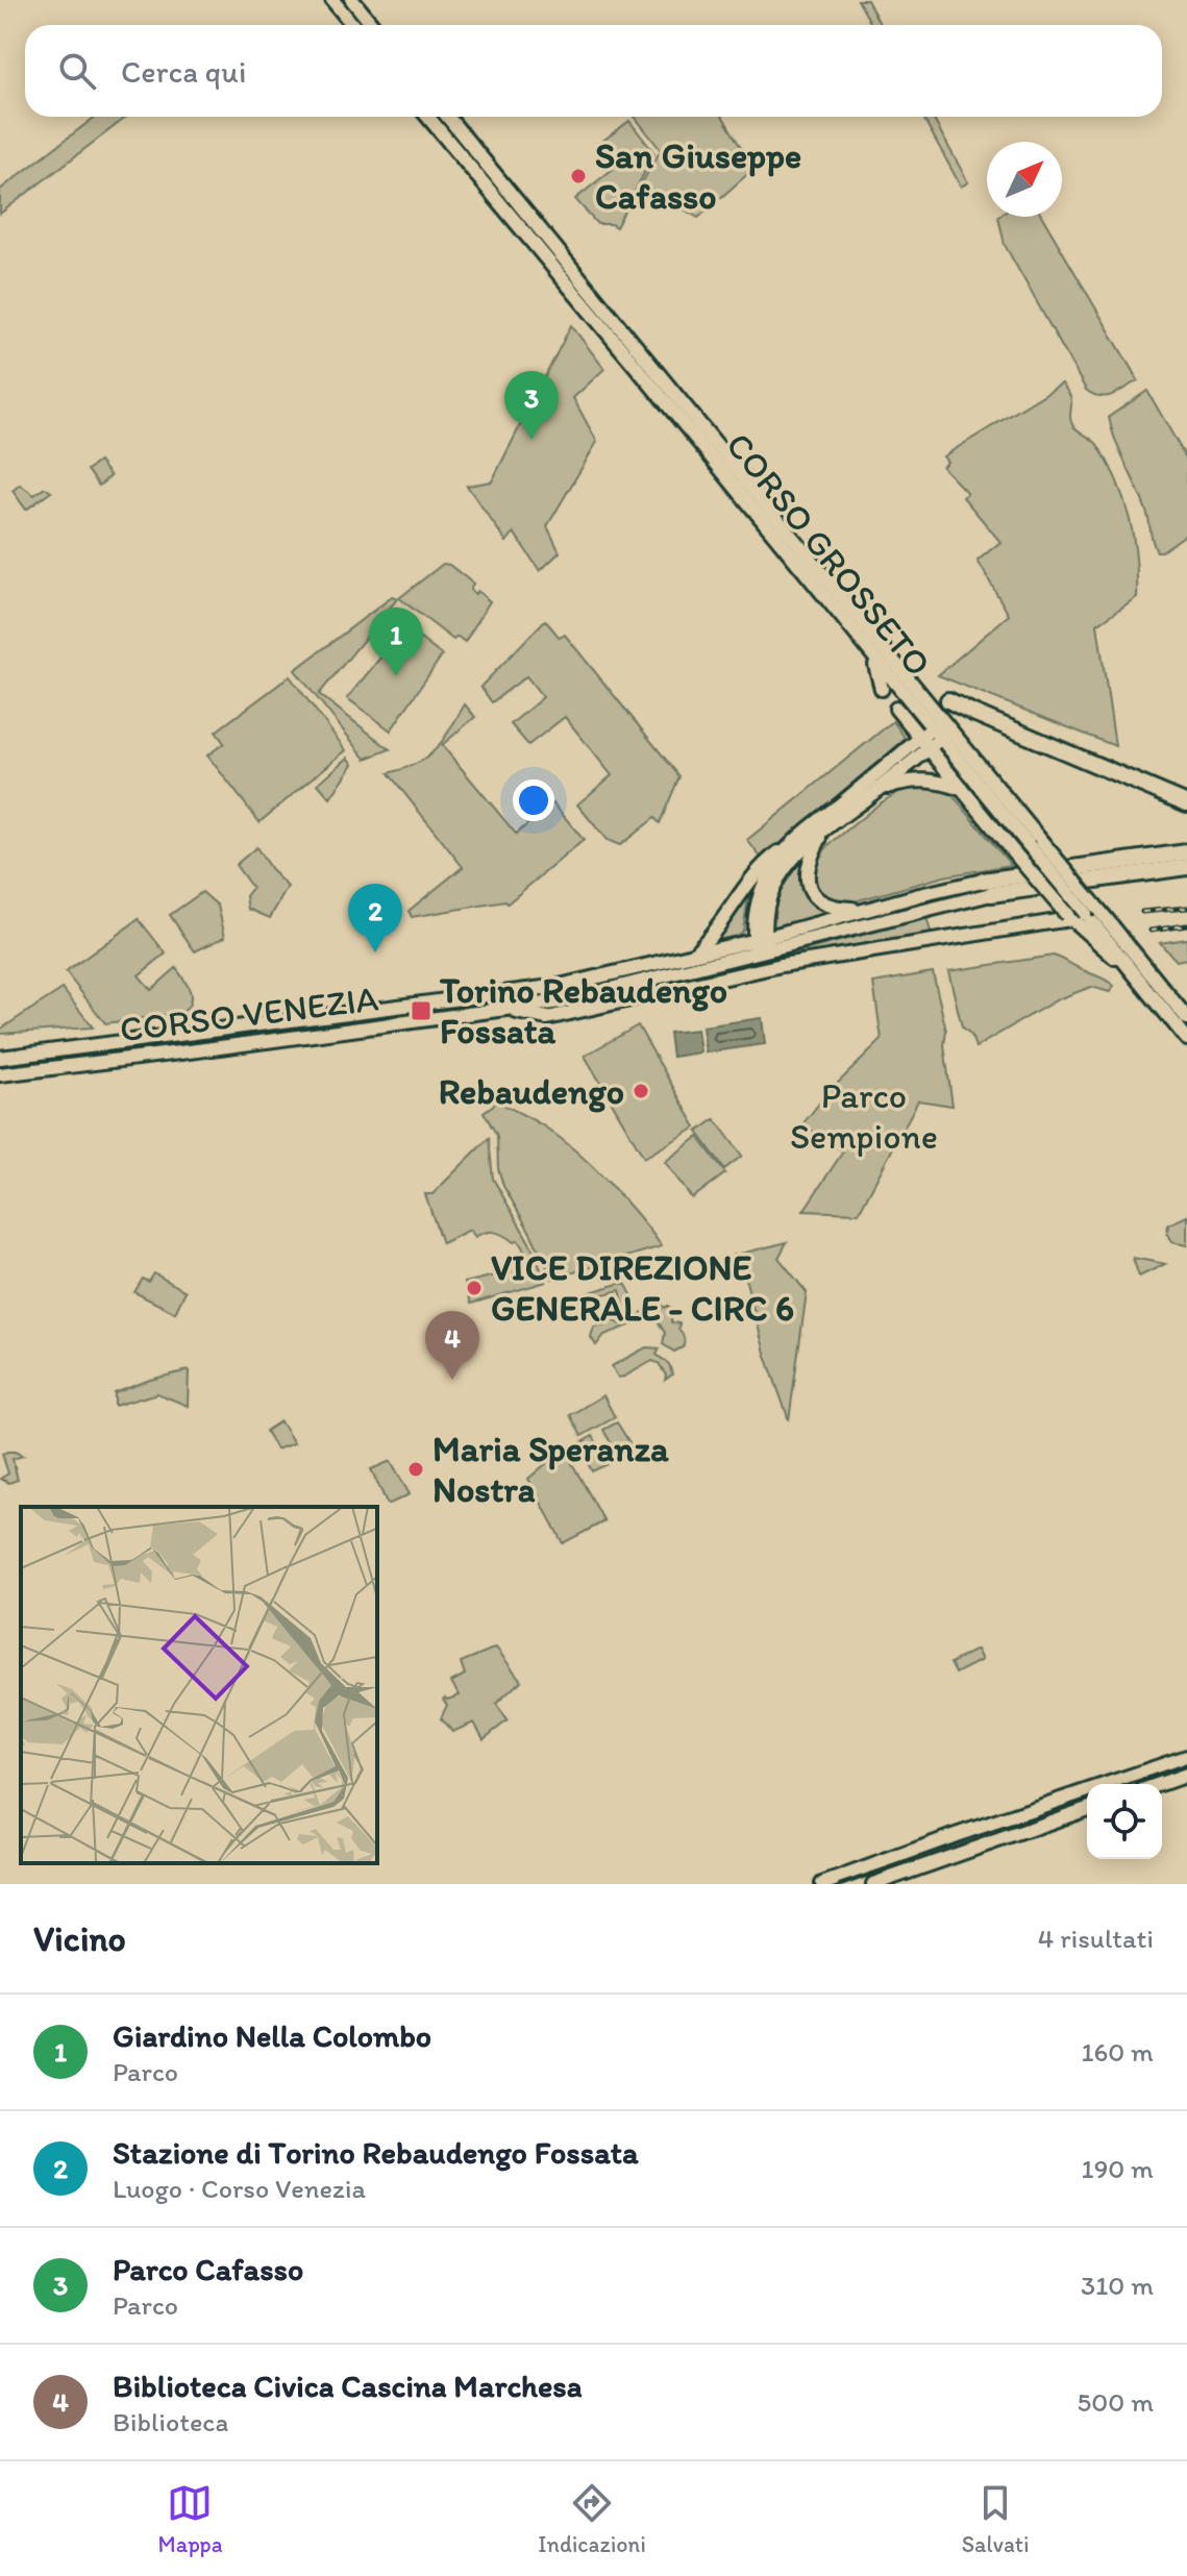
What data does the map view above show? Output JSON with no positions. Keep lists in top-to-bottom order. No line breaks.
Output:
{"streets":{"main road":["CORSO GROSSETO","CORSO VENEZIA"]},"parks":["Parco Sempione"],"places":{"other":["San Giuseppe Cafasso","Rebaudengo","VICE DIREZIONE GENERALE - CIRC 6","Maria Speranza Nostra"],"transit":["Torino Rebaudengo Fossata"]},"north":"top right","page":{"search":"Cerca qui","pins":["3","1","2","4"],"heading":["Vicino","4 risultati"],"list":[{"mark":"1","name":"Giardino Nella Colombo","note":"Parco","value":"160 m"},{"mark":"2","name":"Stazione di Torino Rebaudengo Fossata","note":"Luogo · Corso Venezia","value":"190 m"},{"mark":"3","name":"Parco Cafasso","note":"Parco","value":"310 m"},{"mark":"4","name":"Biblioteca Civica Cascina Marchesa","note":"Biblioteca","value":"500 m"}],"nav":["Mappa","Indicazioni","Salvati"]}}
